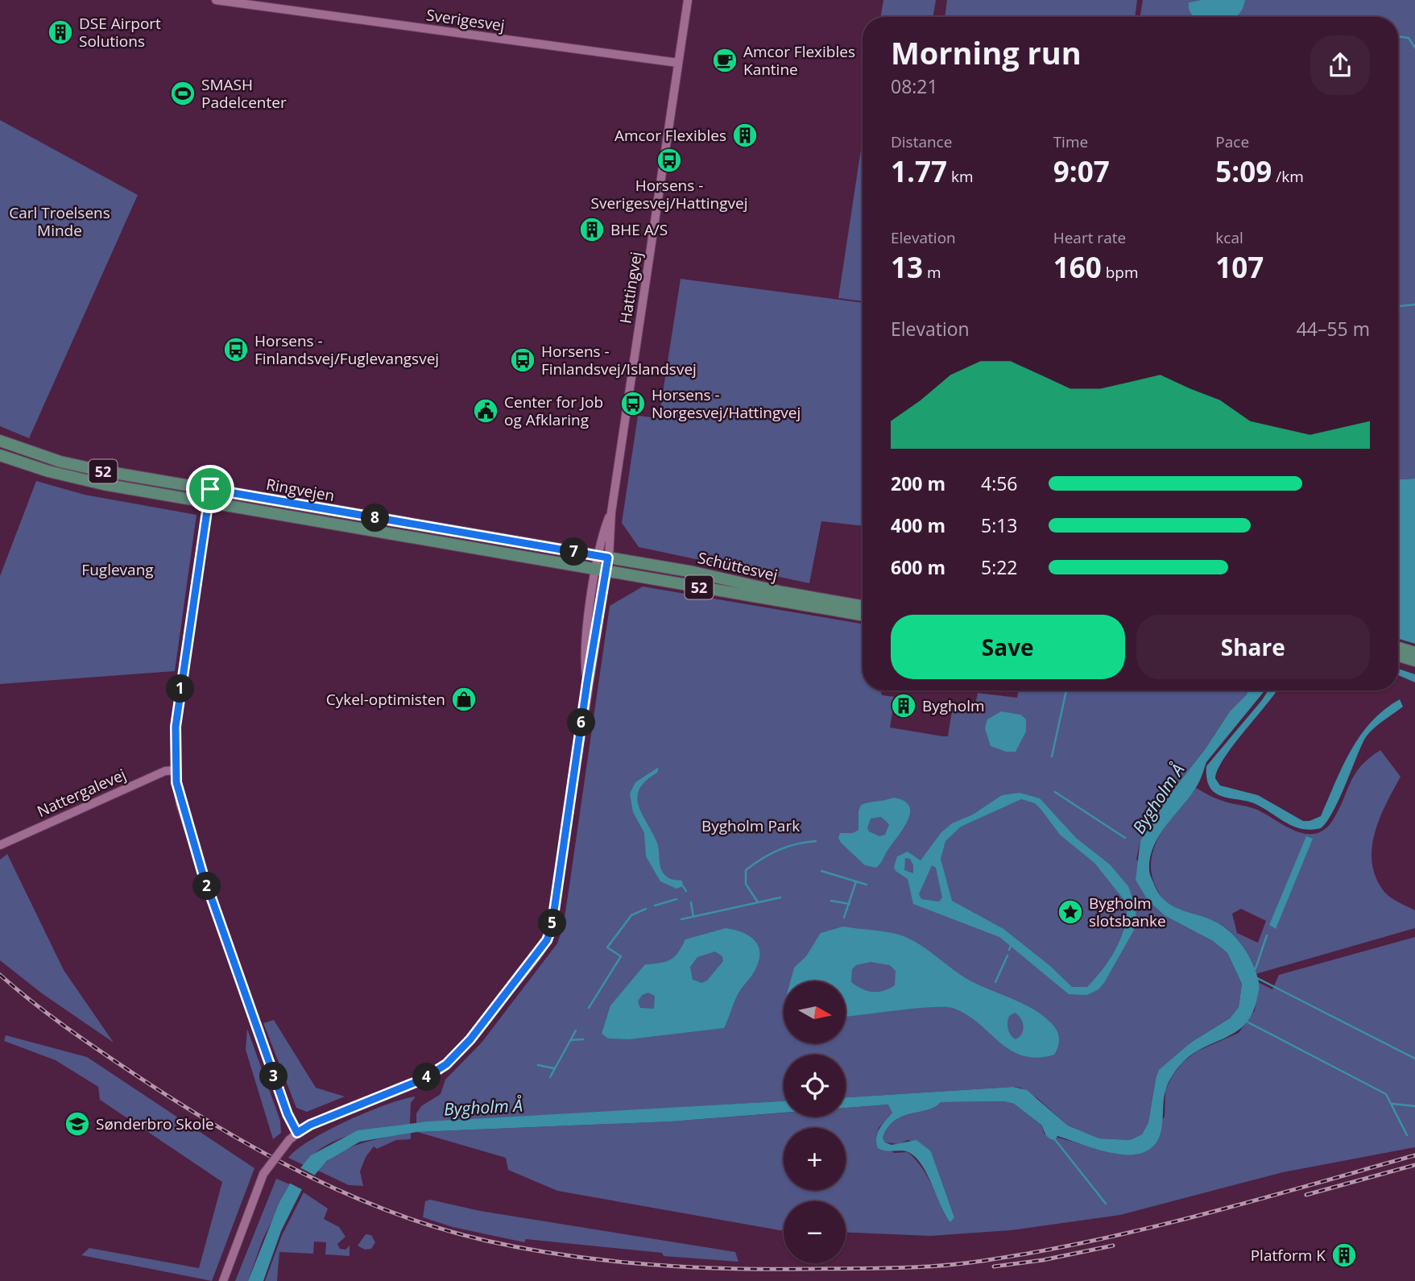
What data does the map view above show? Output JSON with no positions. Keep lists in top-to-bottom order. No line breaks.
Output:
{"streets":{"main road":["52","Ringvejen","Schüttesvej"],"street":["Sverigesvej","Hattingvej","Nattergalevej"]},"crossings":[["Sverigesvej","Hattingvej"],["Hattingvej","Ringvejen"],["Hattingvej","Schüttesvej"],["Ringvejen","Schüttesvej"]],"water":["Bygholm Å"],"parks":["Carl Troelsens Minde","Fuglevang","Bygholm Park"],"places":{"building":["DSE Airport Solutions","Amcor Flexibles","BHE A/S","Bygholm","Platform K"],"cafe":["Amcor Flexibles Kantine"],"sports":["SMASH Padelcenter"],"bus stop":["Horsens - Sverigesvej/Hattingvej","Horsens - Finlandsvej/Fuglevangsvej","Horsens - Finlandsvej/Islandsvej","Horsens - Norgesvej/Hattingvej"],"public building":["Center for Job og Afklaring"],"shop":["Cykel-optimisten"],"place":["Bygholm slotsbanke"],"school or university":["Sønderbro Skole"]},"north":"right","page":{"heading":["Morning run","08:21"],"stats":[["Distance","1.77 km"],["Time","9:07"],["Pace","5:09 /km"],["Elevation","13 m"],["Heart rate","160 bpm"],["kcal","107"]],"chart":["Elevation","44–55 m"],"list":[{"name":"200 m","note":"4:56"},{"name":"400 m","note":"5:13"},{"name":"600 m","note":"5:22"}],"pins":["8","7","1","6","2","5","3","4"],"buttons":["Save","Share"],"map_buttons":["+","−"]}}
